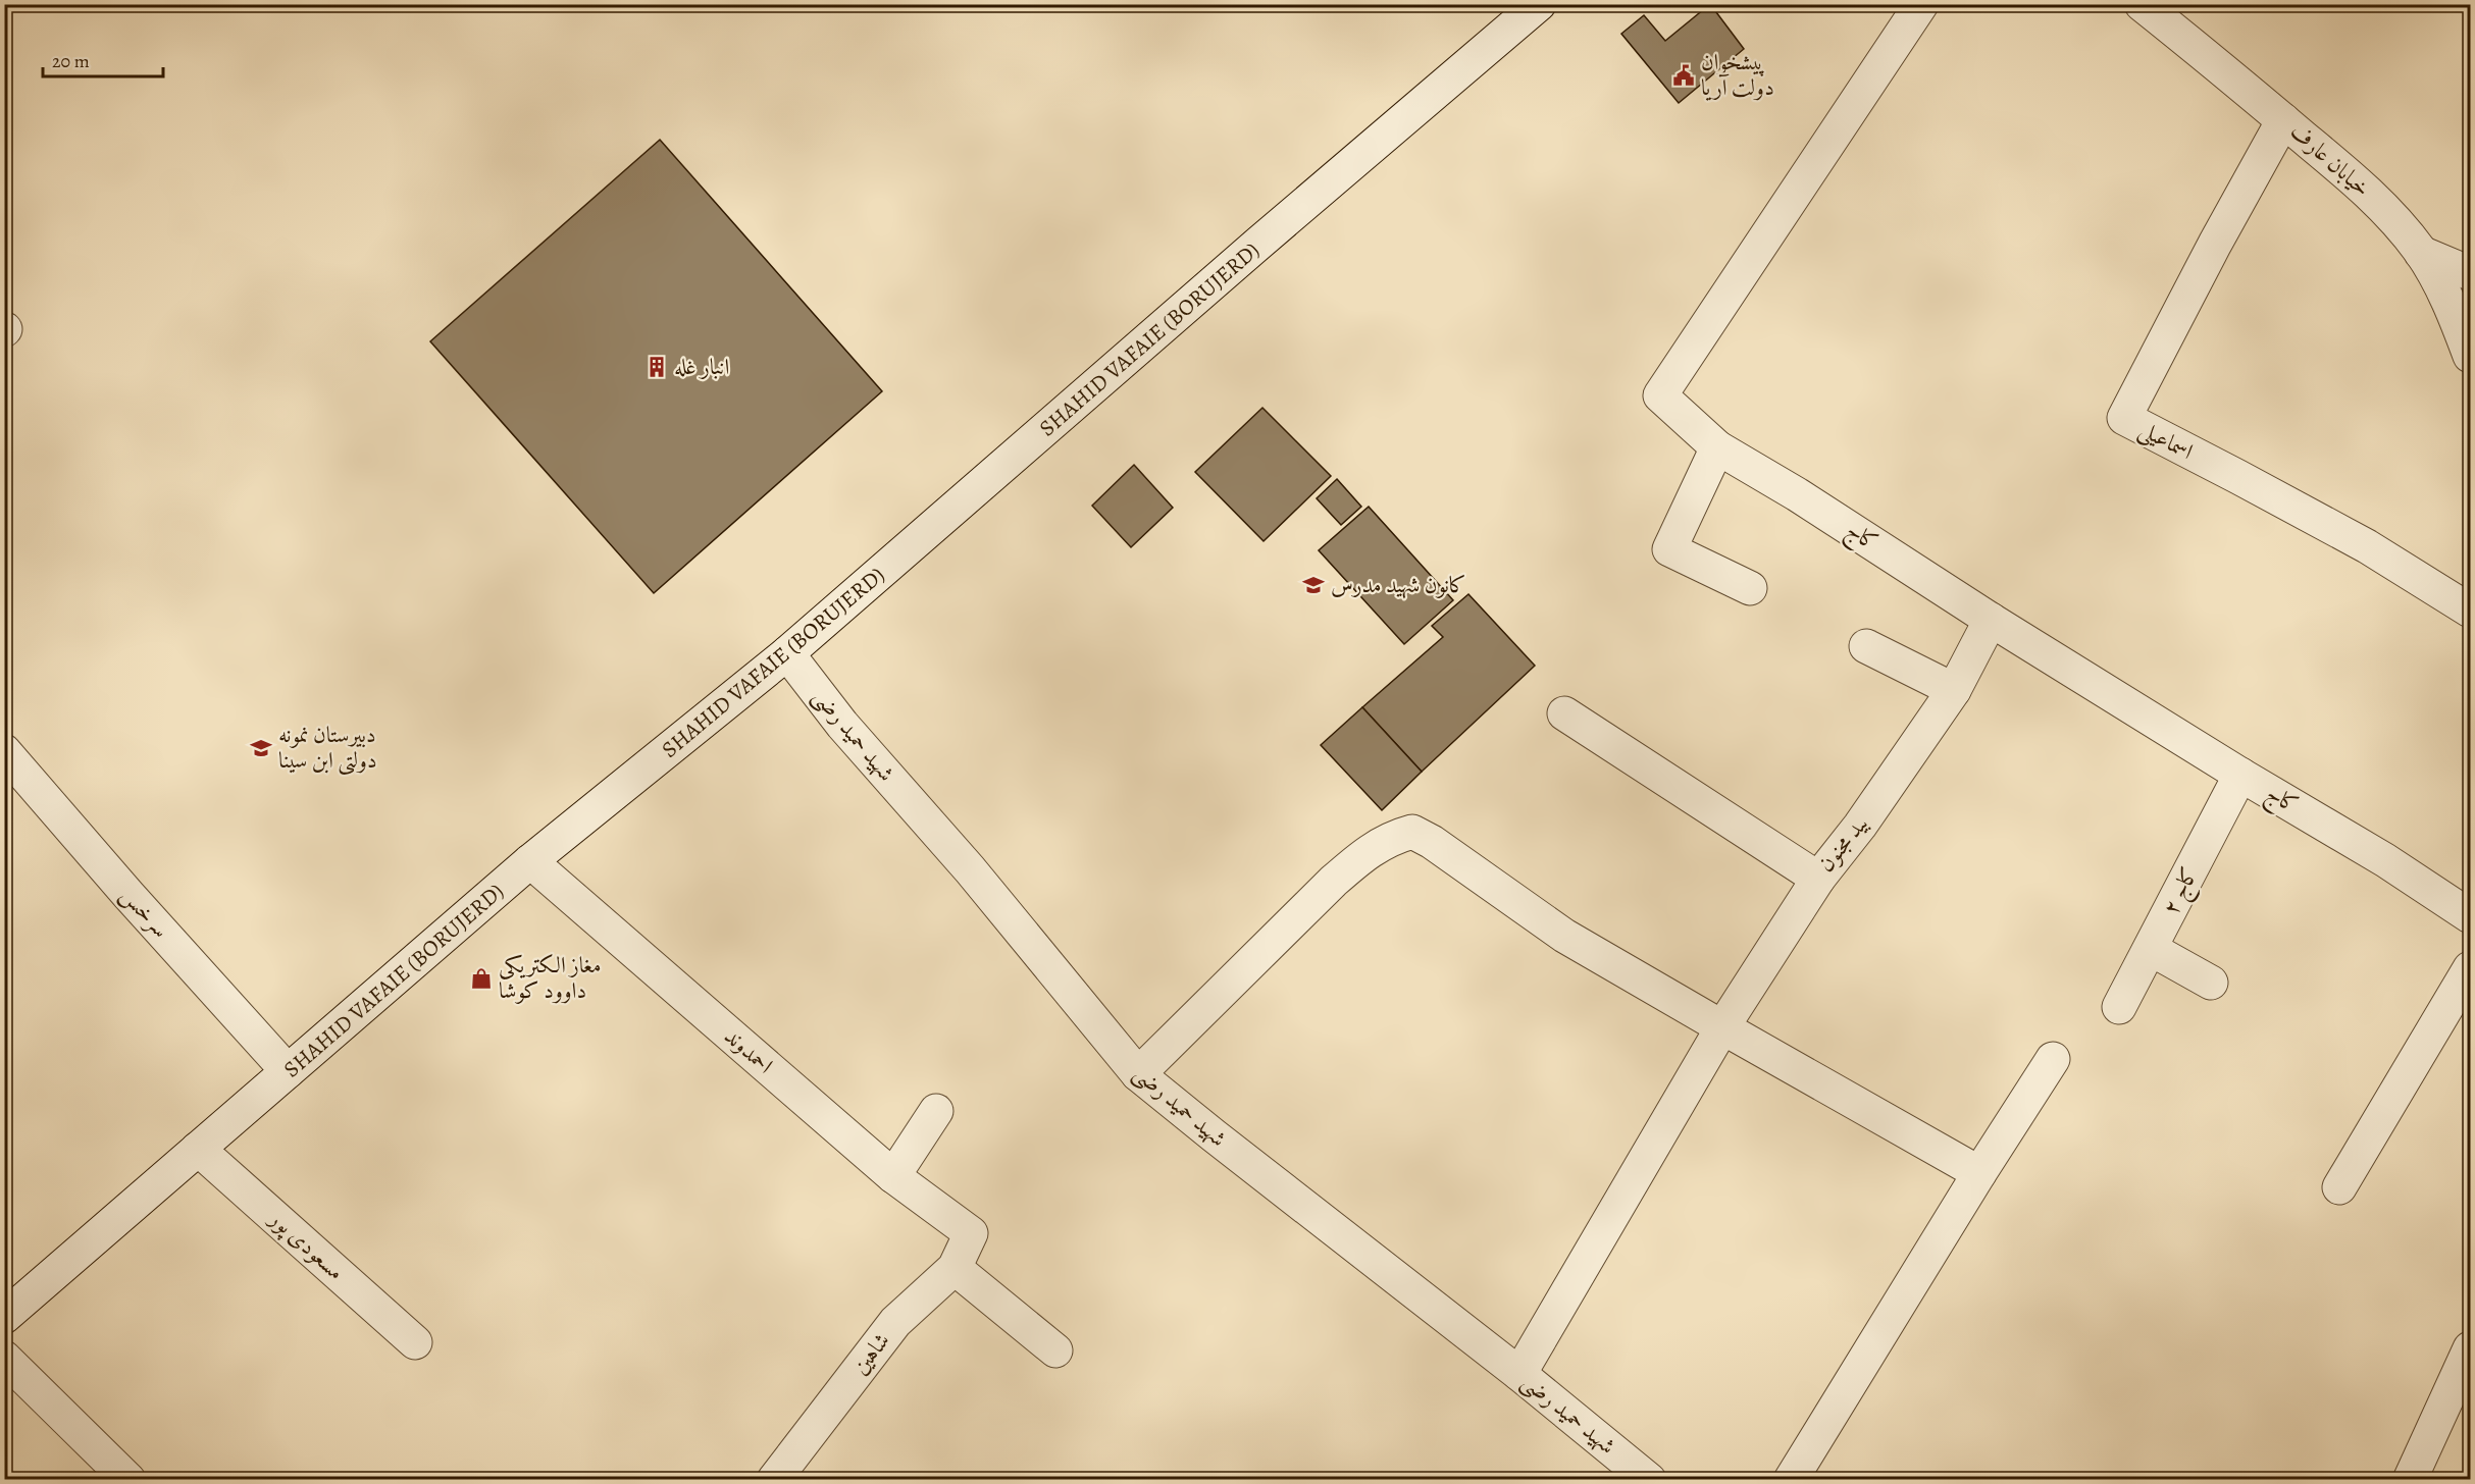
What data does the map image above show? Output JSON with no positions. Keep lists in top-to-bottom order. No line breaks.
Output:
{"streets":{"street":["خیابان عارف","SHAHID VAFAIE (BORUJERD)","اسماعیلی","کاج","شهید حمید رضی","بید مجنون","کاج ۲","سرخس","احمدوند","مسعودی پور","شاهین"]},"crossings":[["خیابان عارف","اسماعیلی"],["SHAHID VAFAIE (BORUJERD)","شهید حمید رضی"],["SHAHID VAFAIE (BORUJERD)","سرخس"],["SHAHID VAFAIE (BORUJERD)","احمدوند"],["SHAHID VAFAIE (BORUJERD)","مسعودی پور"],["کاج","بید مجنون"],["کاج","کاج ۲"],["احمدوند","شاهین"]],"places":{"public building":["پیشخوان دولت آریا"],"building":["انبار غله"],"school or university":["کانون شهید مدرس","دبیرستان نمونه دولتی ابن سینا"],"shop":["مغاز الکتریکی داوود کوشا"]},"scale_bar":"20 m"}
